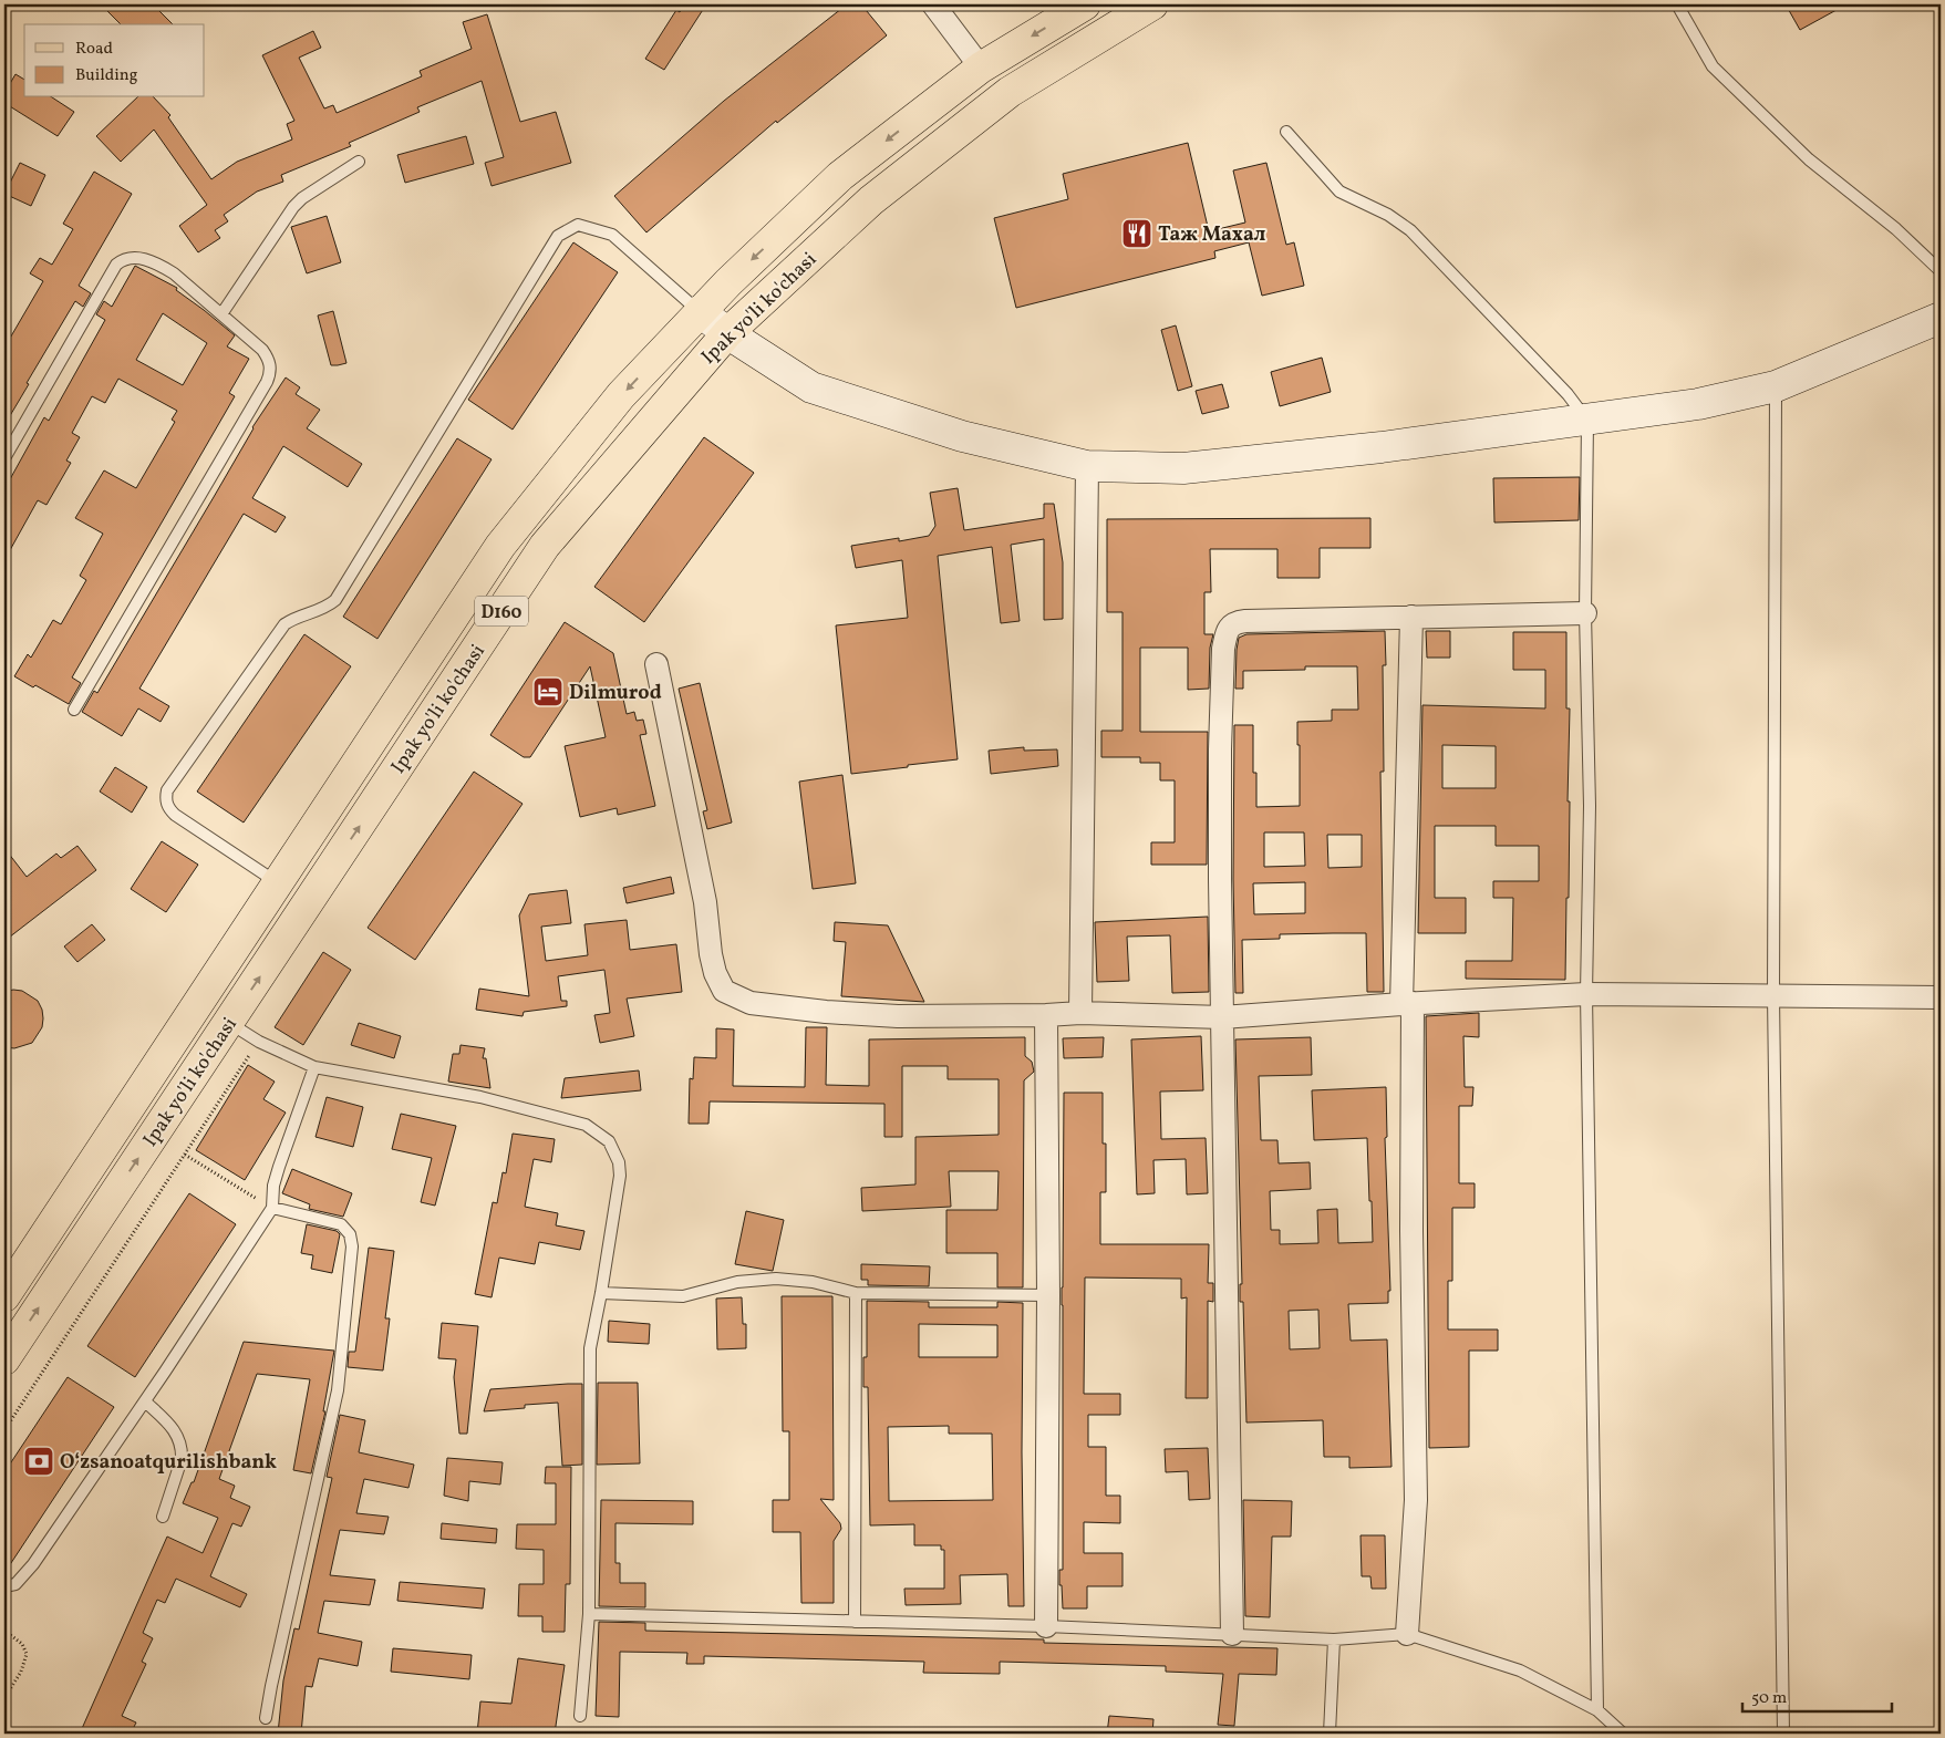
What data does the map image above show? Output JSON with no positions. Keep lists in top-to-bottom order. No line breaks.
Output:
{"streets":{"main road":["Ipak yo'li ko'chasi","D160"]},"places":{"restaurant":["Таж Махал"],"hotel":["Dilmurod"],"bank":["Oʻzsanoatqurilishbank"]},"legend":["Road","Building"],"scale_bar":"50 m"}
